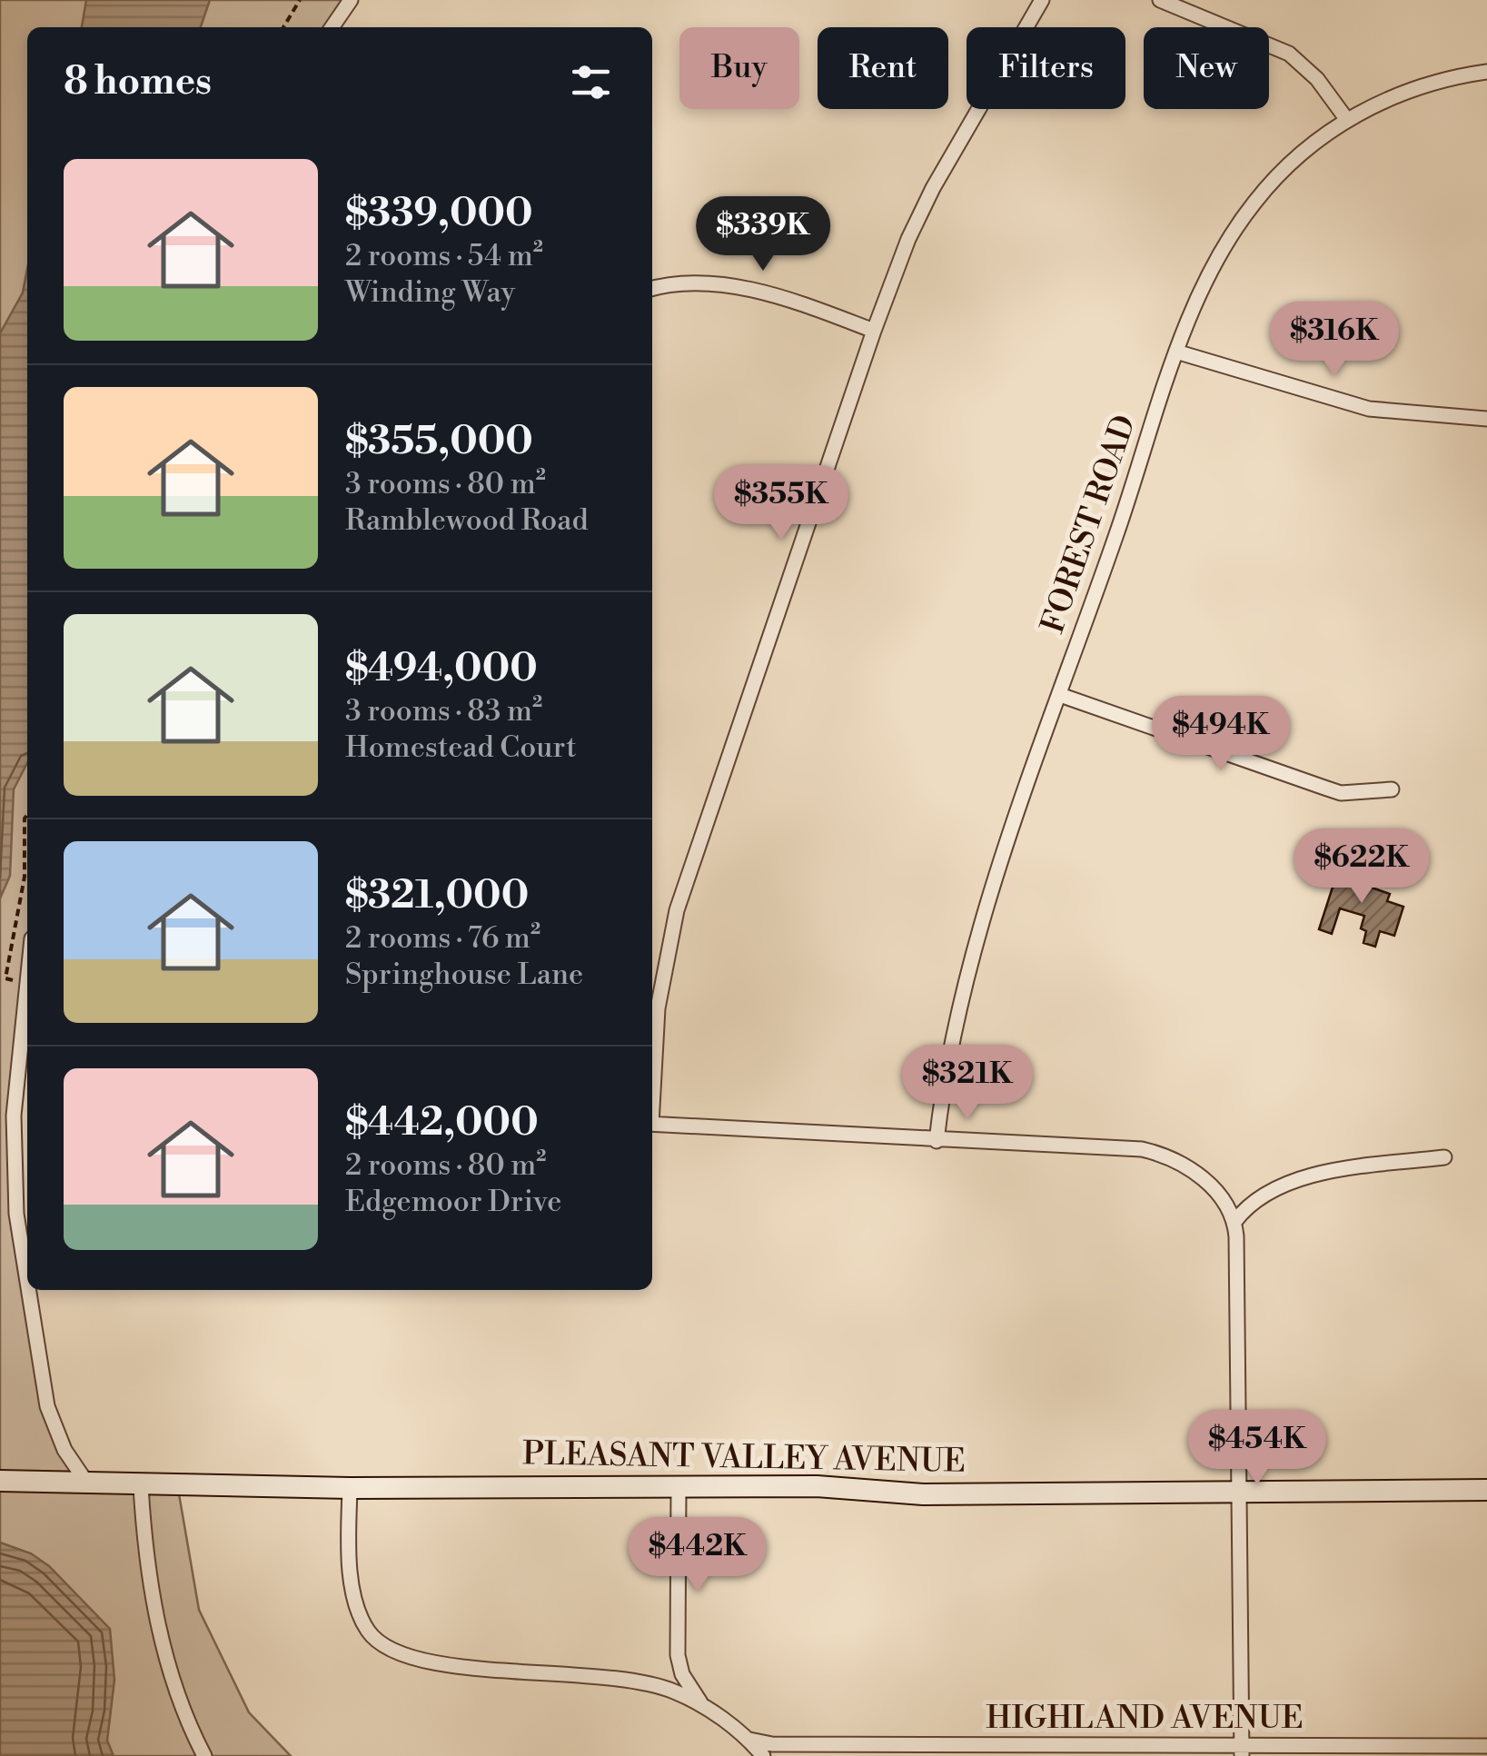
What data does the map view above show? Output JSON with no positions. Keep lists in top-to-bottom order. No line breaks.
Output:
{"streets":{"street":["FOREST ROAD","PLEASANT VALLEY AVENUE","HIGHLAND AVENUE"]},"page":{"chip":["Buy","Rent","Filters","New"],"heading":"8 homes","list":[{"name":"$339,000","note":"2 rooms · 54 m² · Winding Way"},{"name":"$355,000","note":"3 rooms · 80 m² · Ramblewood Road"},{"name":"$494,000","note":"3 rooms · 83 m² · Homestead Court"},{"name":"$321,000","note":"2 rooms · 76 m² · Springhouse Lane"},{"name":"$442,000","note":"2 rooms · 80 m² · Edgemoor Drive"}],"price":["$339K","$316K","$355K","$494K","$622K","$321K","$454K","$442K"]}}
